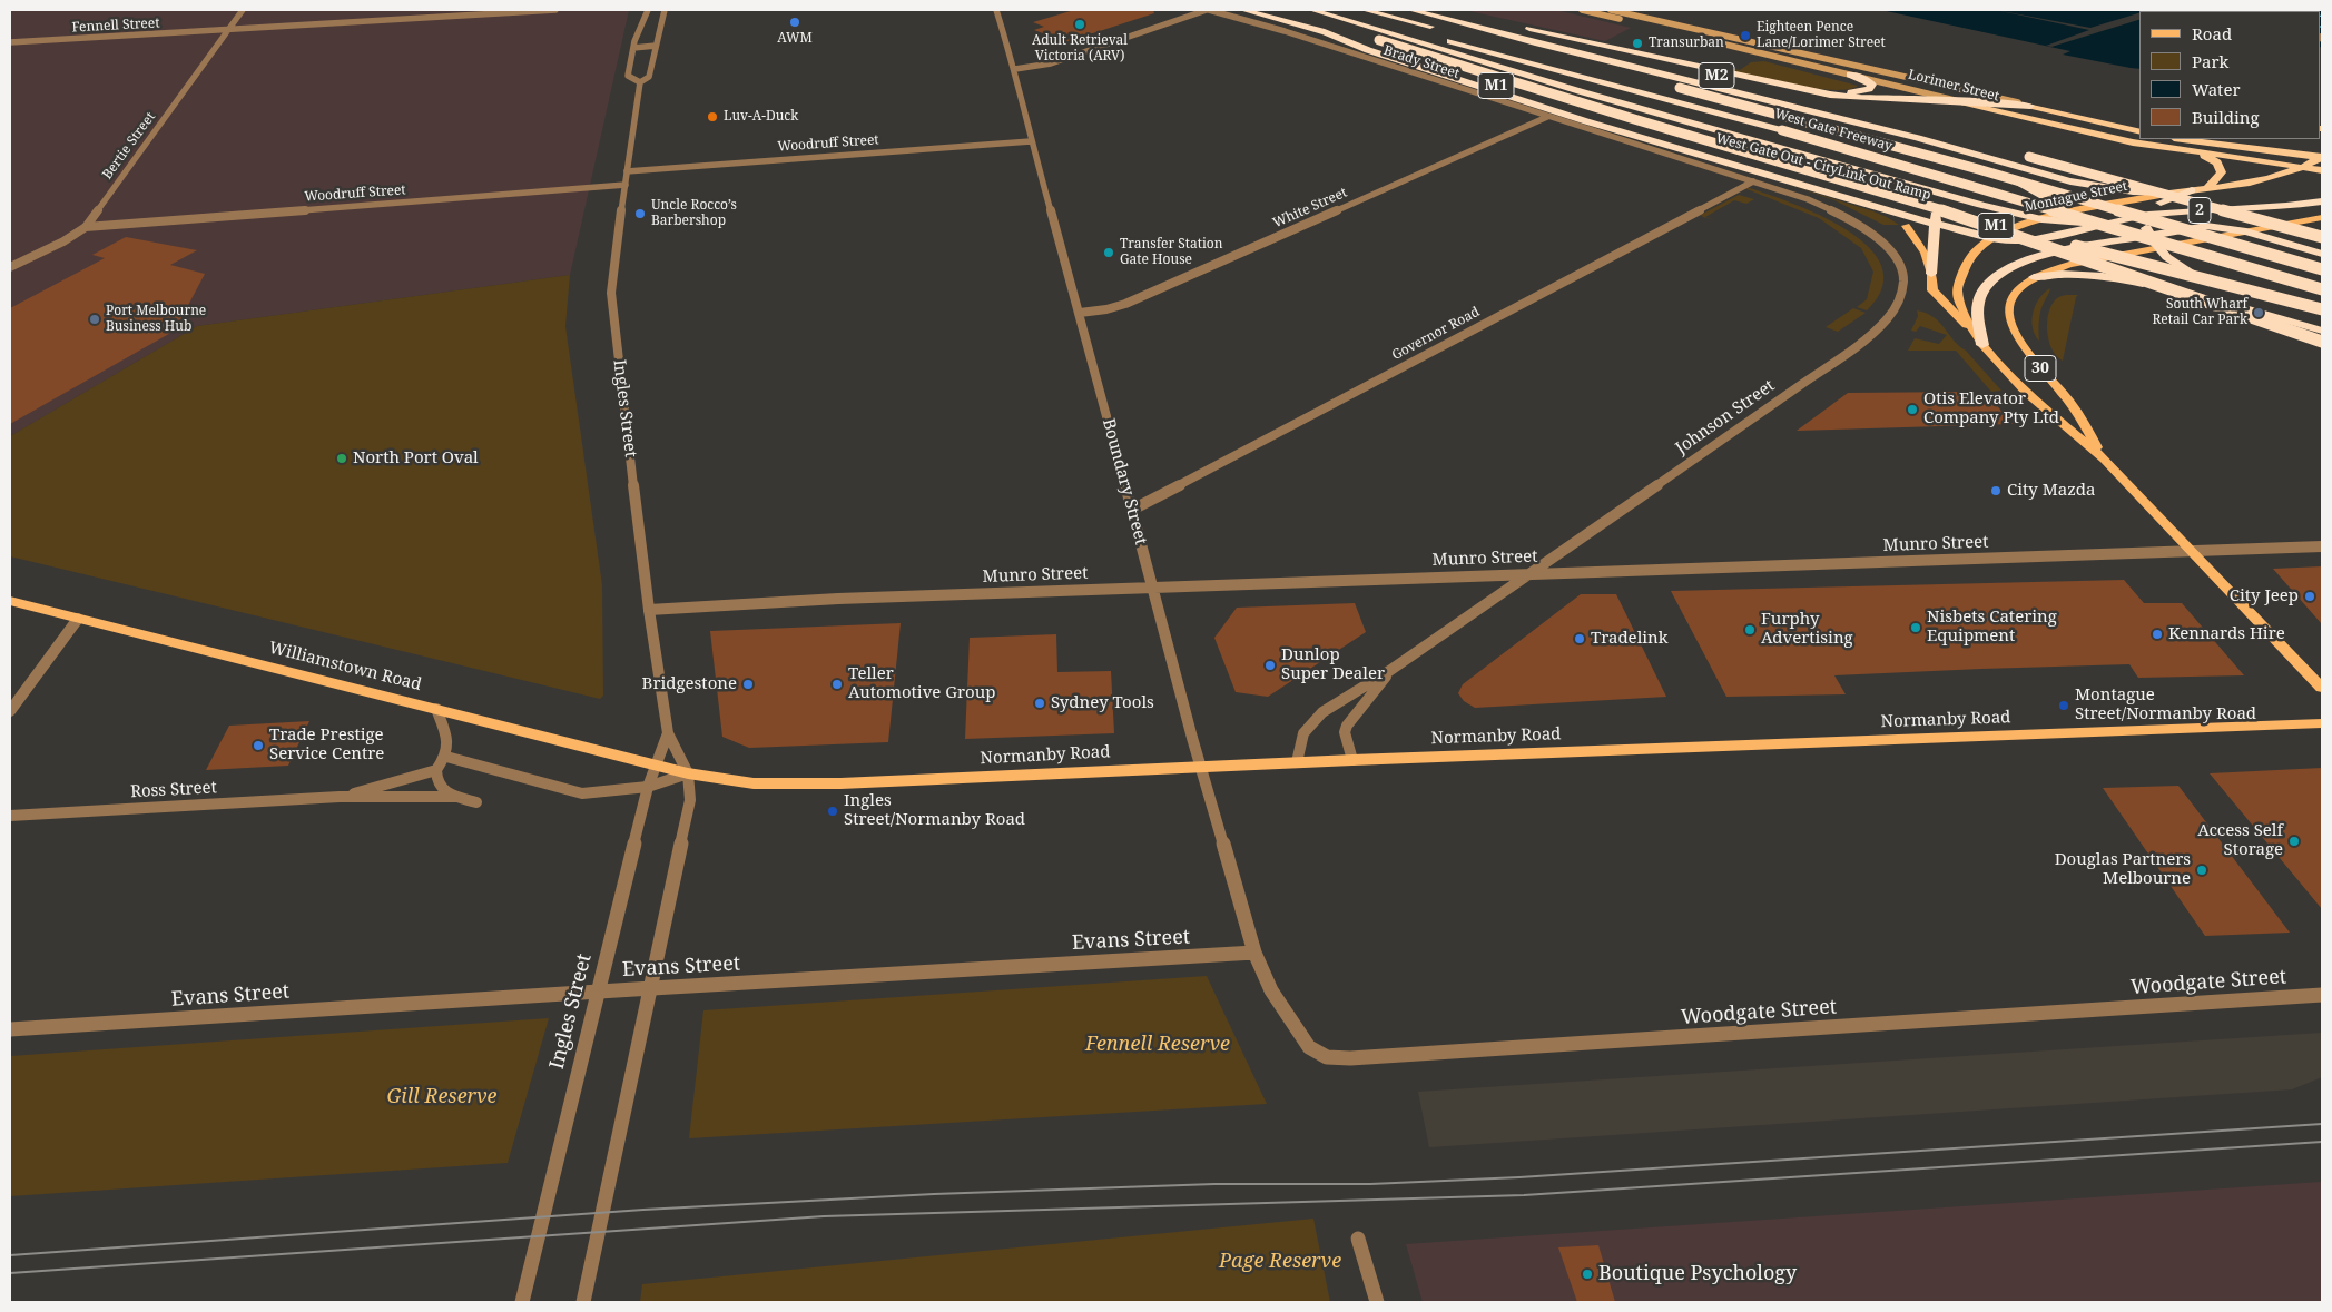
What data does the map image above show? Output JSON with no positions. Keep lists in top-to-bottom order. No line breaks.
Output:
{"streets":{"highway":["M2","M1","Lorimer Street","West Gate Freeway","West Gate Out - CityLink Out Ramp","Montague Street","2","30"],"main road":["Williamstown Road","Normanby Road"],"street":["Fennell Street","Brady Street","Woodruff Street","Bertie Street","White Street","Governor Road","Ingles Street","Johnson Street","Boundary Street","Munro Street","Ross Street","Evans Street","Woodgate Street"]},"crossings":[["Fennell Street","Bertie Street"],["Brady Street","White Street"],["Brady Street","Governor Road"],["Brady Street","Johnson Street"],["M2","Lorimer Street"],["M2","West Gate Freeway"],["M1","West Gate Out - CityLink Out Ramp"],["Lorimer Street","Montague Street"],["Woodruff Street","Bertie Street"],["Woodruff Street","Ingles Street"],["Woodruff Street","Boundary Street"],["Montague Street","Munro Street"],["White Street","Boundary Street"],["Governor Road","Johnson Street"],["Governor Road","Boundary Street"],["Ingles Street","Munro Street"],["Ingles Street","Williamstown Road"],["Ingles Street","Normanby Road"],["Ingles Street","Evans Street"],["Johnson Street","Munro Street"],["Johnson Street","Normanby Road"],["Boundary Street","Munro Street"],["Boundary Street","Normanby Road"],["Boundary Street","Evans Street"],["Boundary Street","Woodgate Street"],["Williamstown Road","Normanby Road"],["Evans Street","Woodgate Street"]],"parks":["Fennell Reserve","Gill Reserve","Page Reserve"],"places":["AWM","Adult Retrieval Victoria (ARV)","Eighteen Pence Lane/Lorimer Street","Transurban","Luv-A-Duck","Uncle Rocco’s Barbershop","Transfer Station Gate House","South Wharf Retail Car Park","Port Melbourne Business Hub","Otis Elevator Company Pty Ltd","North Port Oval","City Mazda","City Jeep","Nisbets Catering Equipment","Furphy Advertising","Kennards Hire","Tradelink","Dunlop Super Dealer","Bridgestone","Teller Automotive Group","Sydney Tools","Montague Street/Normanby Road","Trade Prestige Service Centre","Ingles Street/Normanby Road","Access Self Storage","Douglas Partners Melbourne","Boutique Psychology"],"legend":["Road","Park","Water","Building"]}
